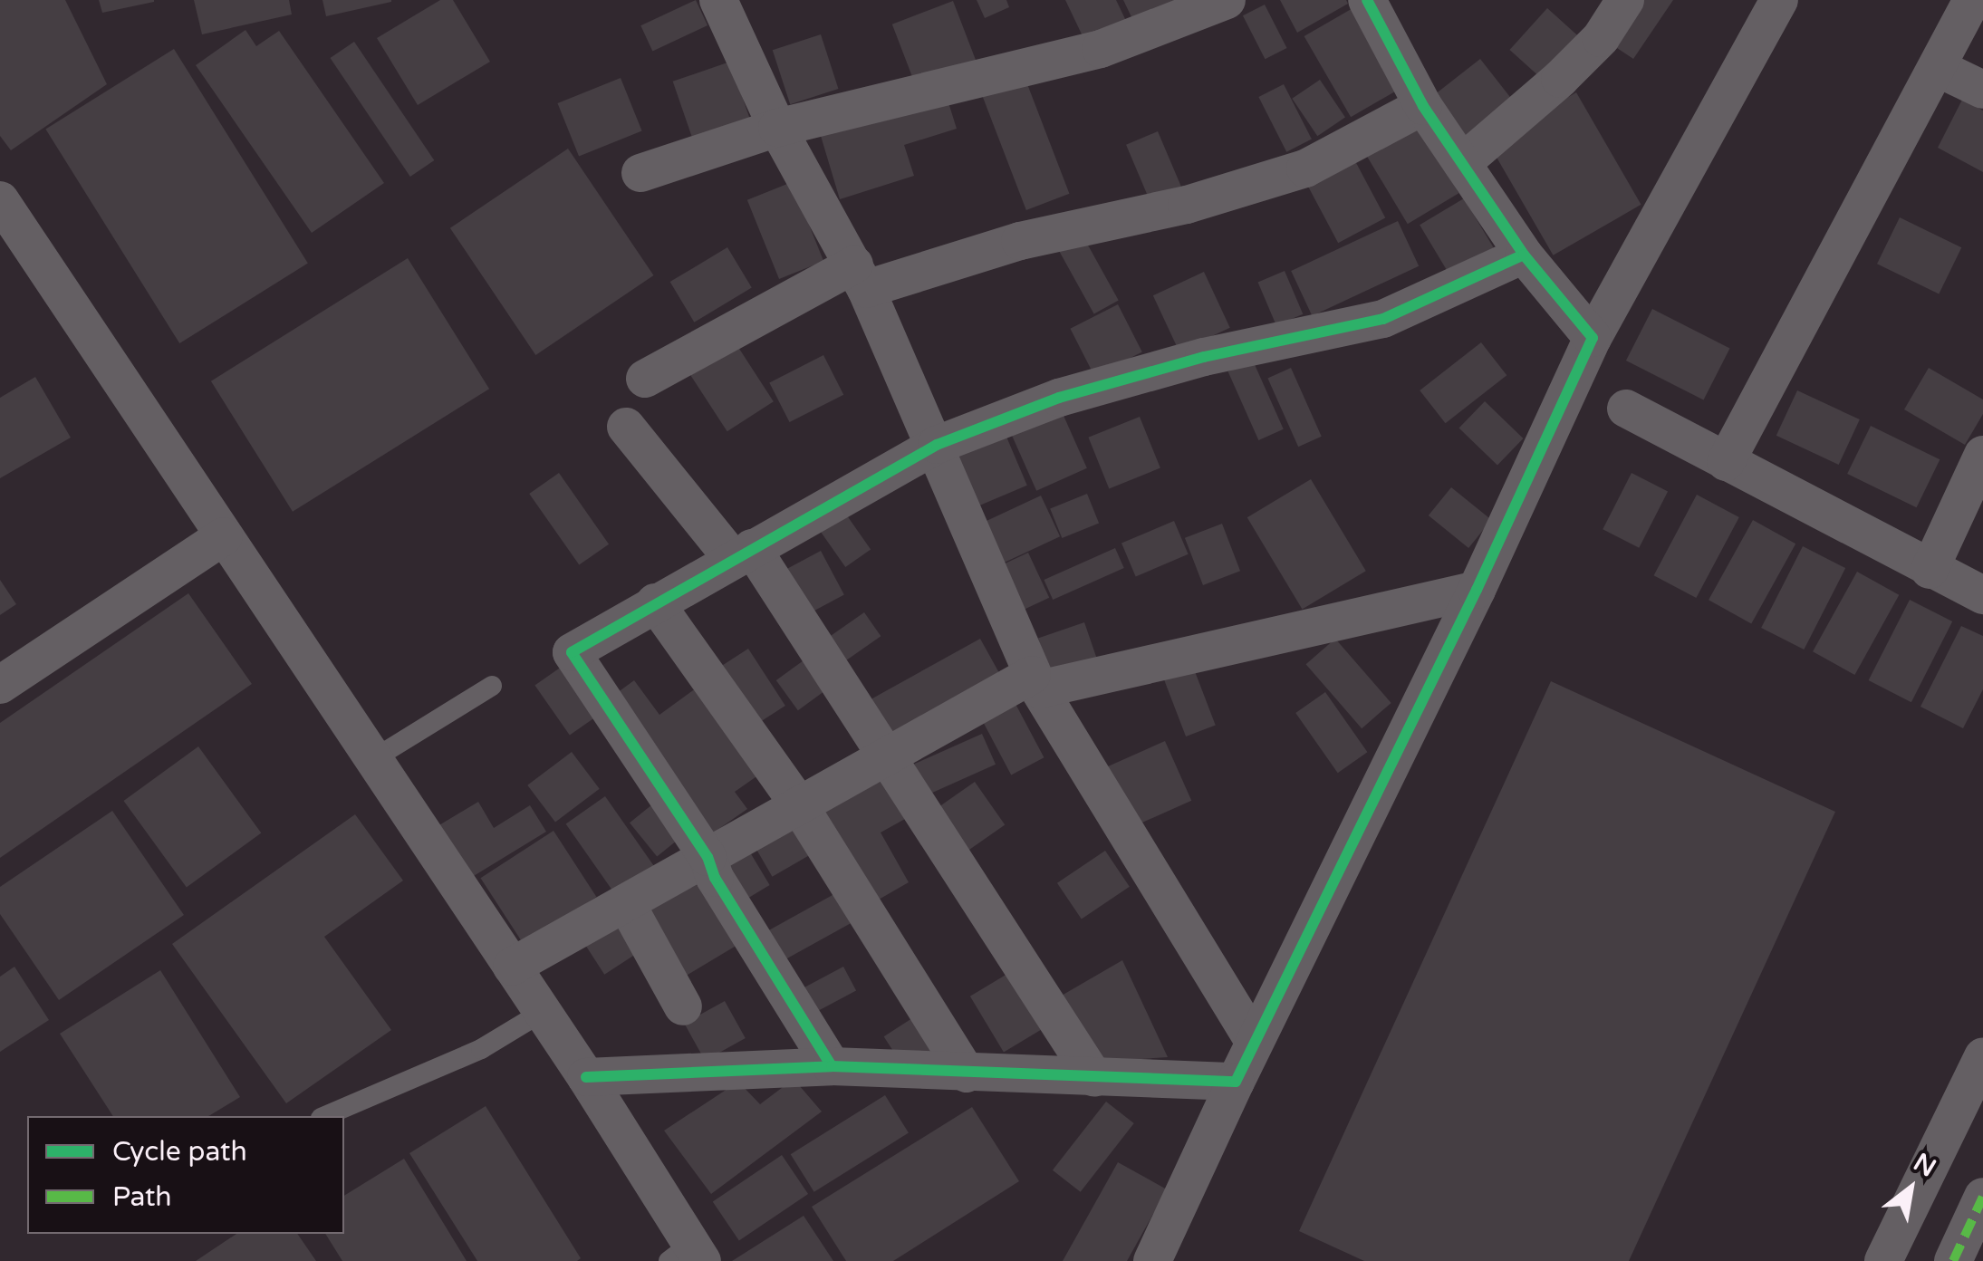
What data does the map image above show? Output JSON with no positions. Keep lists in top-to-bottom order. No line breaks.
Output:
{"legend":["Cycle path","Path"],"north":"top right"}
